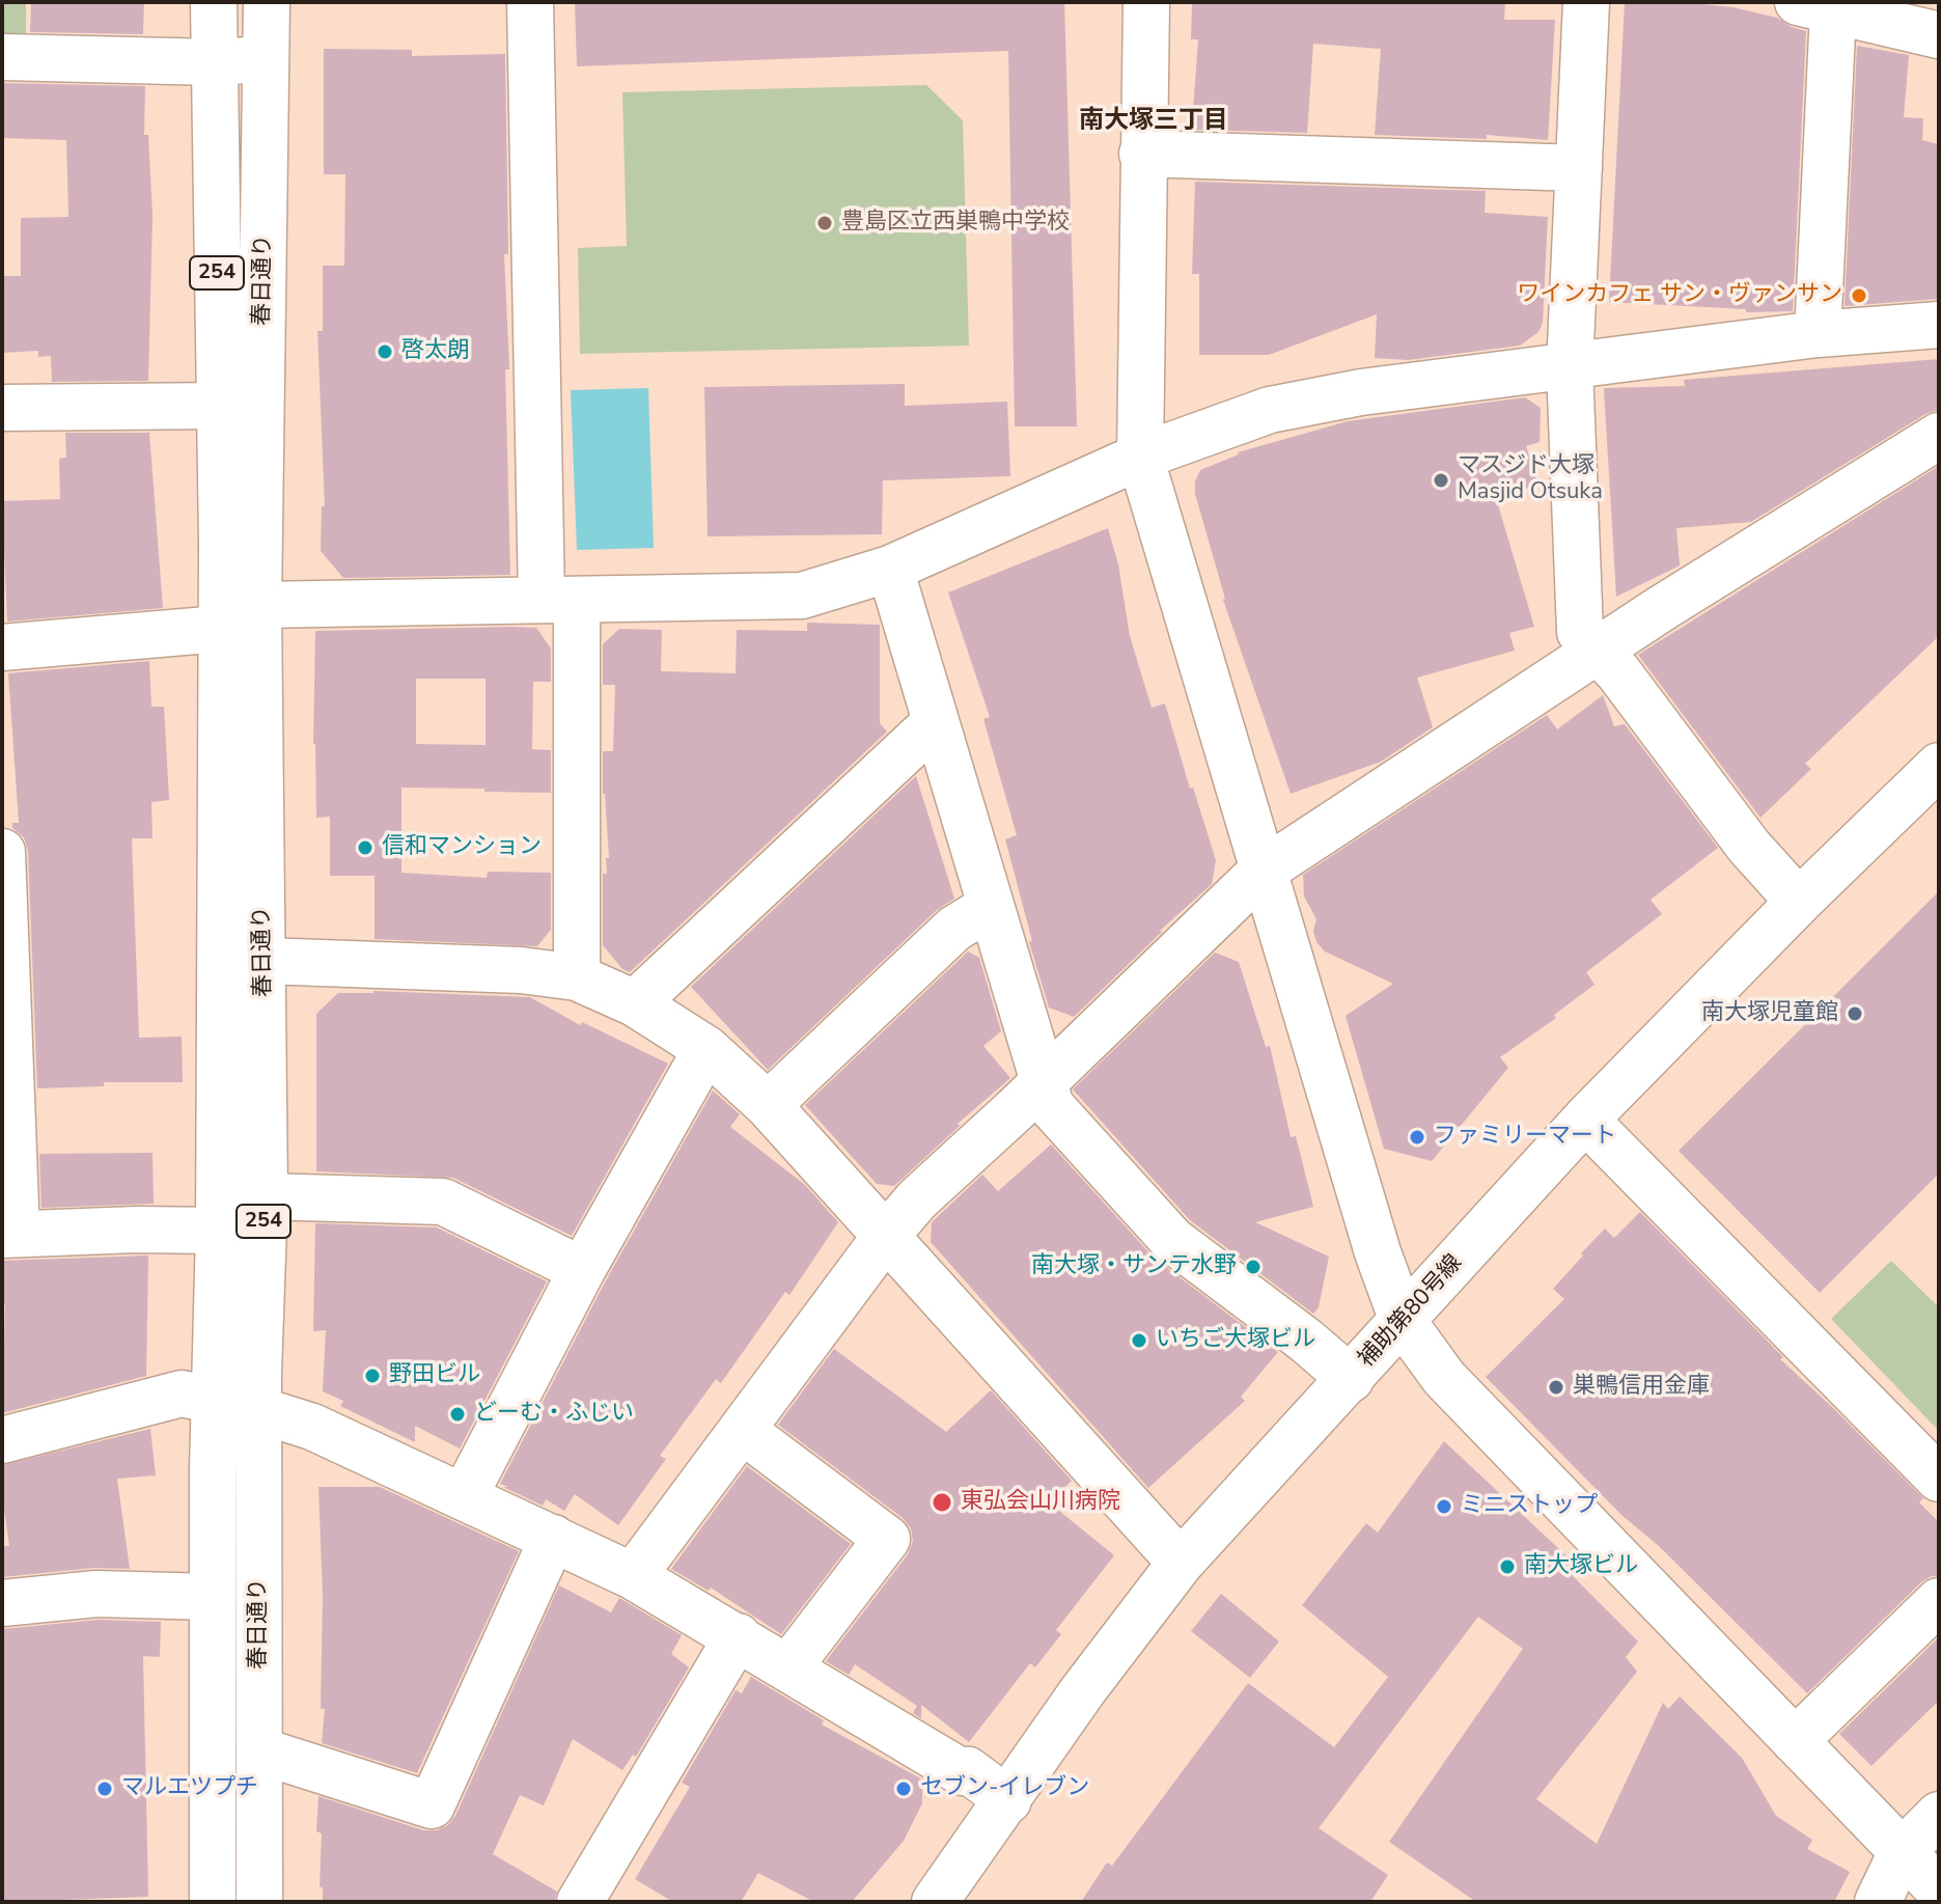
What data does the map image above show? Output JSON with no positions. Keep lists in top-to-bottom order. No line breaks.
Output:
{"streets":{"main road":["254","春日通り","補助第80号線"]},"districts":["南大塚三丁目"],"places":["豊島区立西巣鴨中学校","ワインカフェ サン・ヴァンサン","啓太朗","マスジド大塚 Masjid Otsuka","信和マンション","南大塚児童館","ファミリーマート","南大塚・サンテ水野","いちご大塚ビル","野田ビル","巣鴨信用金庫","どーむ・ふじい","東弘会山川病院","ミニストップ","南大塚ビル","マルエツプチ","セブン-イレブン"]}
